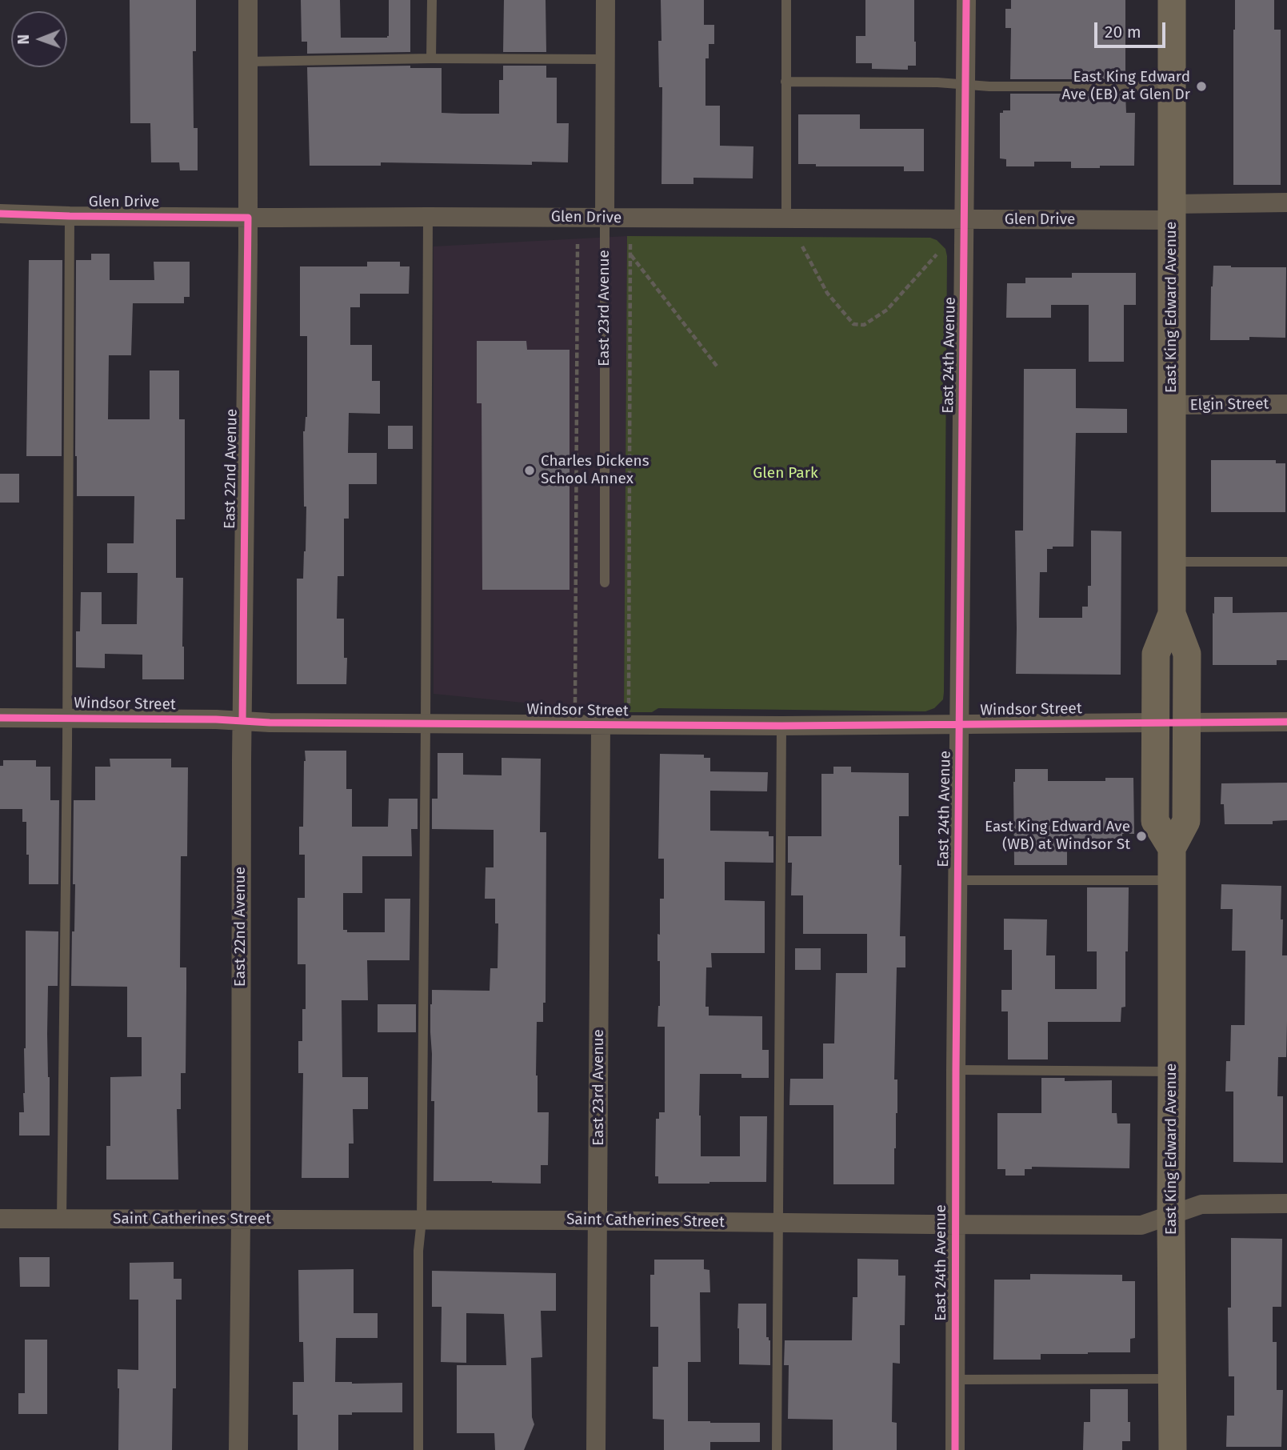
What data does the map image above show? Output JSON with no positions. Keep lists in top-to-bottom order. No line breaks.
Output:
{"streets":{"main road":["East King Edward Avenue"],"street":["Glen Drive","East 23rd Avenue","East 24th Avenue","Elgin Street","East 22nd Avenue","Windsor Street","Saint Catherines Street"]},"crossings":[["Glen Drive","East King Edward Avenue"],["Glen Drive","East 23rd Avenue"],["Glen Drive","East 24th Avenue"],["Glen Drive","East 22nd Avenue"],["East King Edward Avenue","Elgin Street"],["East King Edward Avenue","Windsor Street"],["East King Edward Avenue","Saint Catherines Street"],["East 23rd Avenue","Windsor Street"],["East 23rd Avenue","Saint Catherines Street"],["East 24th Avenue","Windsor Street"],["East 24th Avenue","Saint Catherines Street"],["East 22nd Avenue","Windsor Street"],["East 22nd Avenue","Saint Catherines Street"]],"parks":["Glen Park"],"places":["East King Edward Ave (EB) at Glen Dr","Charles Dickens School Annex","East King Edward Ave (WB) at Windsor St"],"scale_bar":"20 m","north":"left"}
